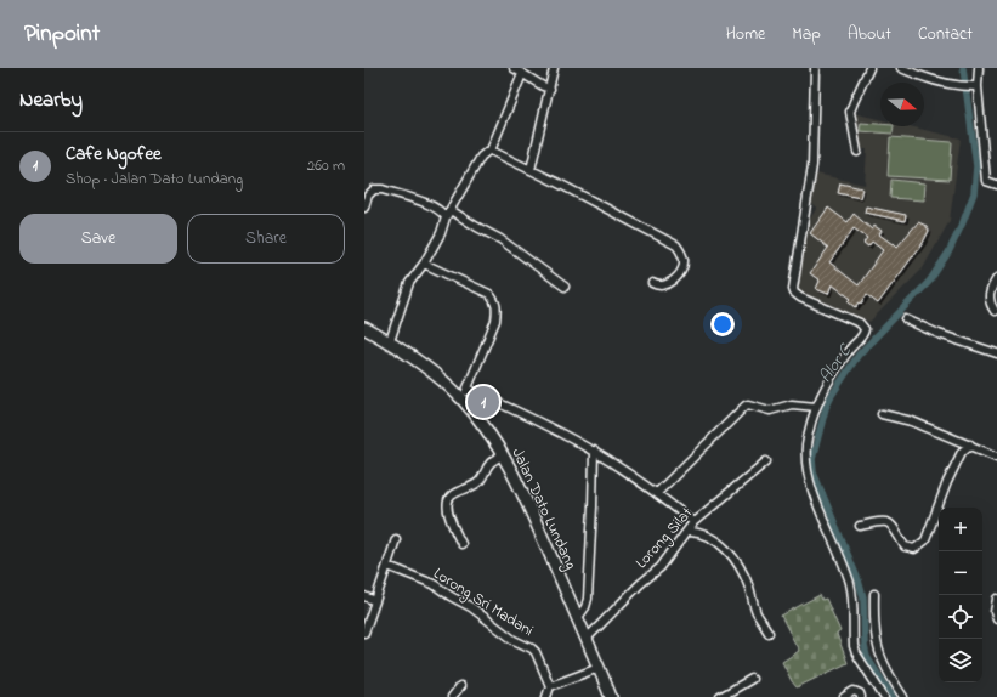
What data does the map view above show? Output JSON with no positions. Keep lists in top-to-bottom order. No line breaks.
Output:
{"streets":{"main road":["Jalan Dato Lundang"],"street":["Lorong Silat","Lorong Sri Madani"]},"crossings":[["Jalan Dato Lundang","Lorong Silat"]],"water":["Alor C"],"north":"right","page":{"header":"Pinpoint","nav":["Home","Map","About","Contact"],"heading":"Nearby","list":[{"mark":"1","name":"Cafe Ngofee","note":"Shop · Jalan Dato Lundang","value":"260 m"}],"buttons":["Save","Share"],"pins":"1","map_buttons":["+","−"]}}
